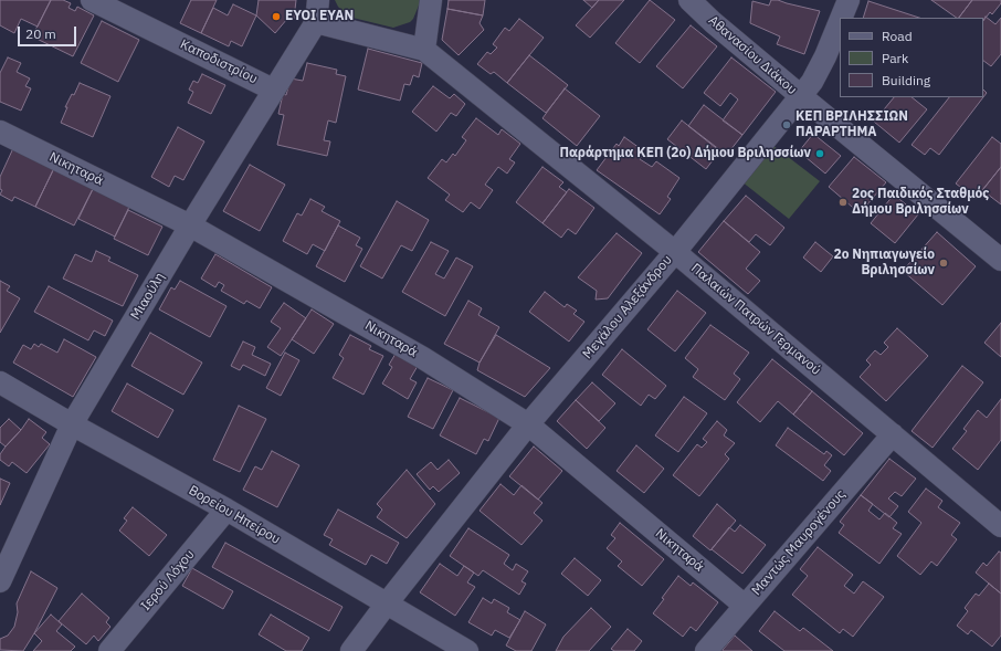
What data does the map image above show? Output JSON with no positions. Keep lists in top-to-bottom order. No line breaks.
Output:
{"streets":{"street":["Αθανασίου Διάκου","Καποδιστρίου","Νικηταρά","Μιαούλη","Μεγάλου Αλεξάνδρου","Παλαιών Πατρών Γερμανού","Βορείου Ηπείρου","Μαντώς Μαυρογένους","Ιερού Λόχου"]},"crossings":[["Αθανασίου Διάκου","Μεγάλου Αλεξάνδρου"],["Καποδιστρίου","Μιαούλη"],["Νικηταρά","Μιαούλη"],["Νικηταρά","Μεγάλου Αλεξάνδρου"],["Νικηταρά","Μαντώς Μαυρογένους"],["Μιαούλη","Βορείου Ηπείρου"],["Μεγάλου Αλεξάνδρου","Παλαιών Πατρών Γερμανού"],["Μεγάλου Αλεξάνδρου","Βορείου Ηπείρου"],["Παλαιών Πατρών Γερμανού","Μαντώς Μαυρογένους"],["Βορείου Ηπείρου","Ιερού Λόχου"]],"places":["ΕΥΟΙ ΕΥΑΝ","ΚΕΠ ΒΡΙΛΗΣΣΙΩΝ ΠΑΡΑΡΤΗΜΑ","Παράρτημα ΚΕΠ (2o) Δήμου Βριλησσίων","2ος Παιδικός Σταθμός Δήμου Βριλησσίων","2ο Νηπιαγωγείο Βριλησσίων"],"legend":["Road","Park","Building"],"scale_bar":"20 m"}
